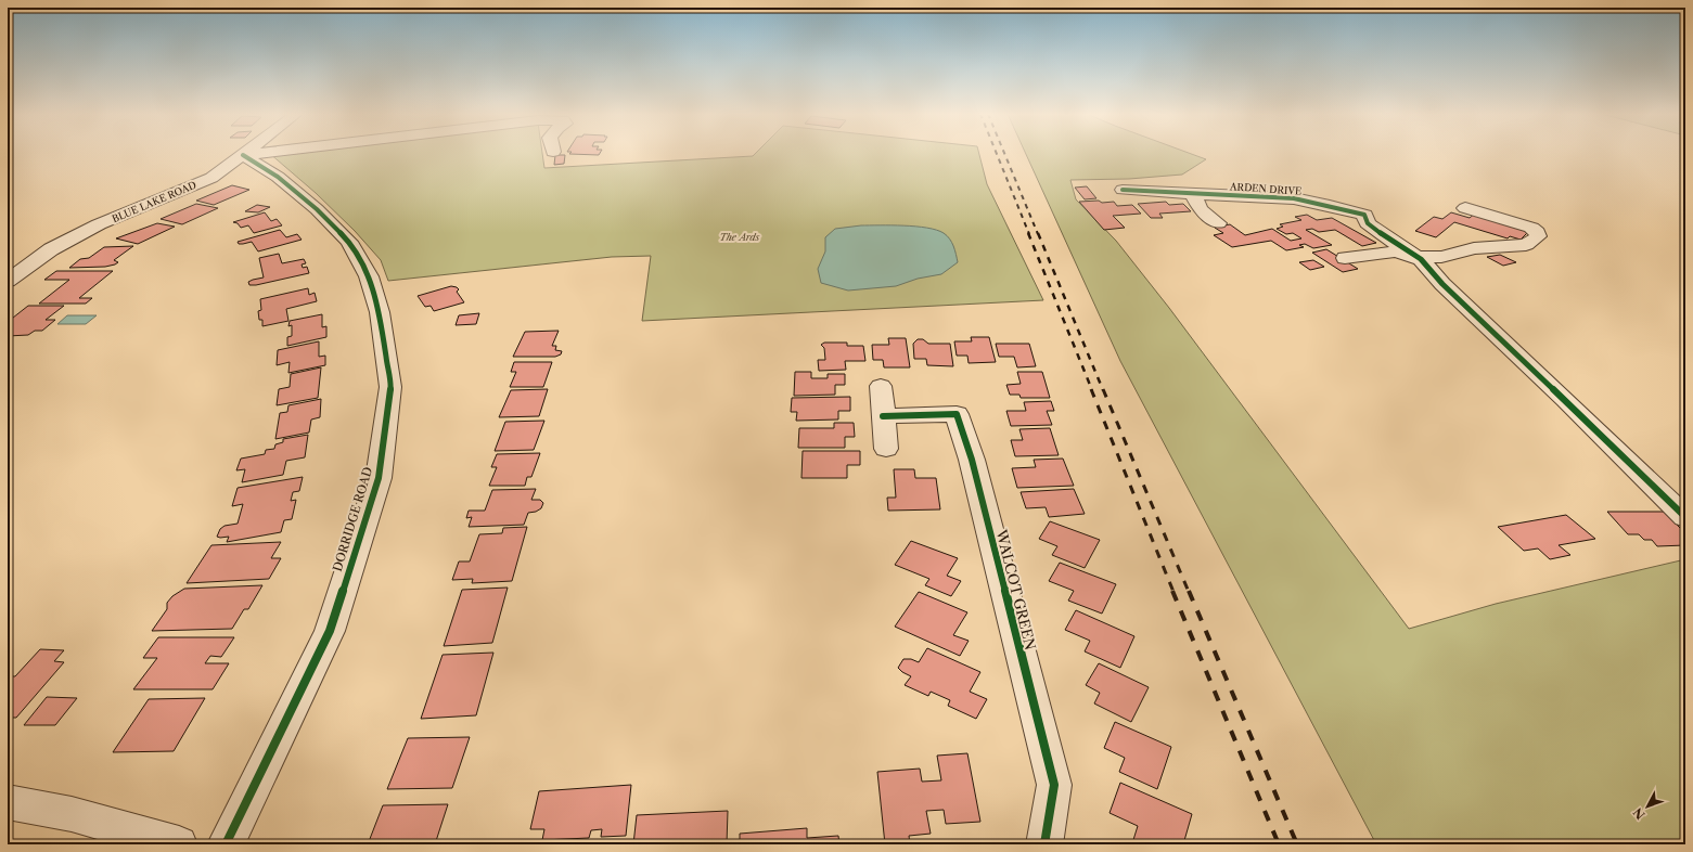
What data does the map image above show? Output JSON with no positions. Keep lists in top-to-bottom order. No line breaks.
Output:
{"streets":{"street":["ARDEN DRIVE","BLUE LAKE ROAD","DORRIDGE ROAD","WALCOT GREEN"]},"crossings":[["BLUE LAKE ROAD","DORRIDGE ROAD"]],"parks":["The Ards"],"north":"bottom left"}
